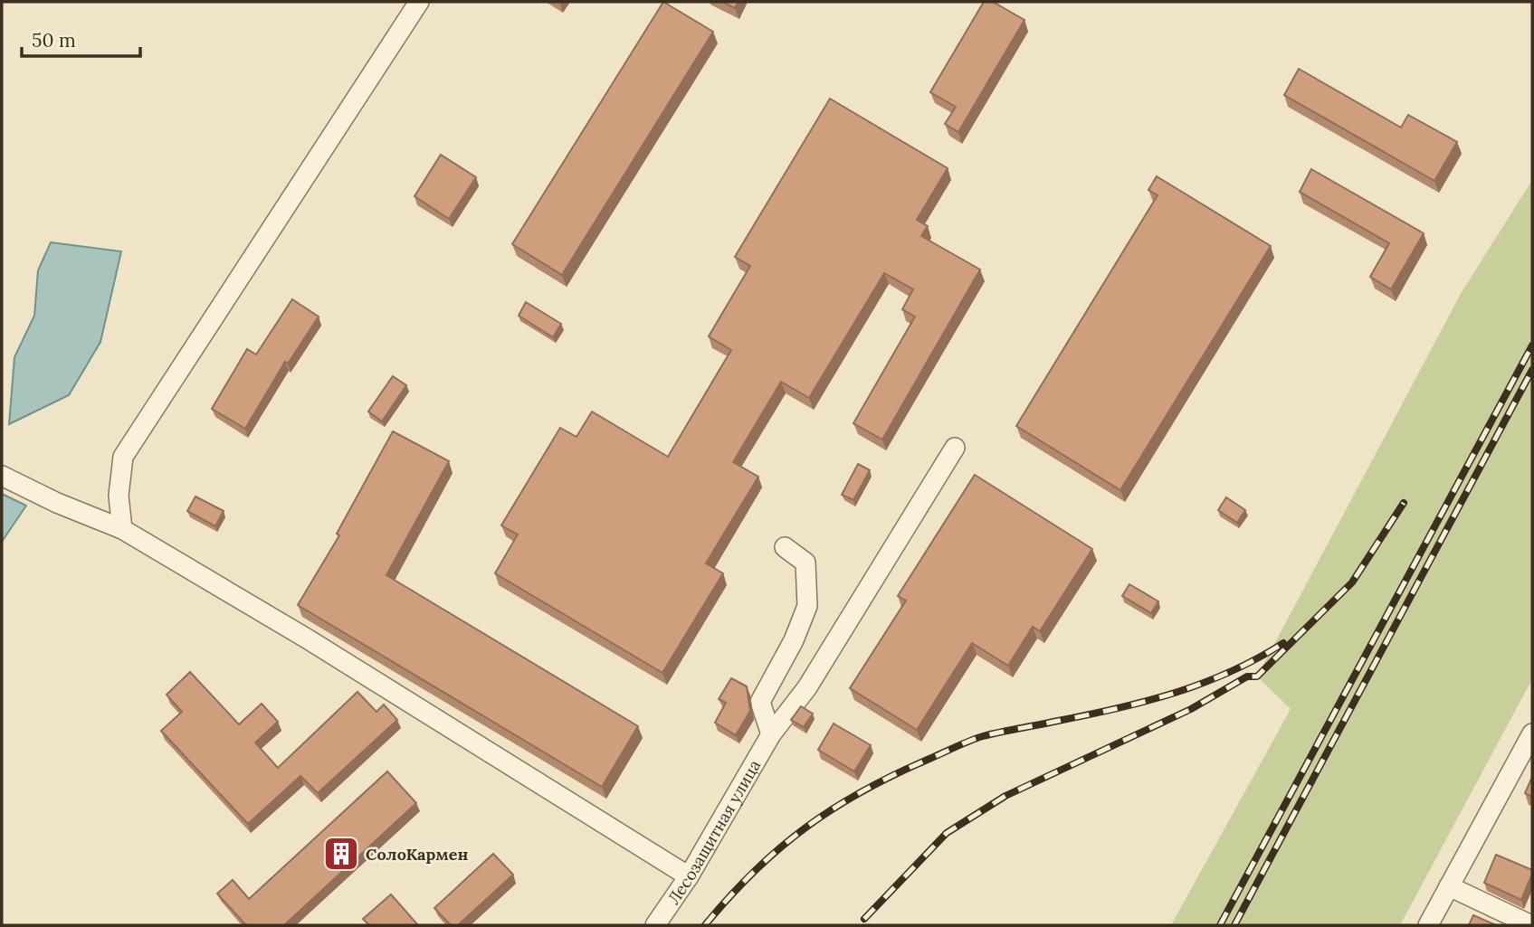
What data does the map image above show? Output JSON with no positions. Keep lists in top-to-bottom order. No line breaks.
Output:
{"streets":{"street":["Лесозащитная улица"]},"places":{"building":["СолоКармен"]},"scale_bar":"50 m"}
